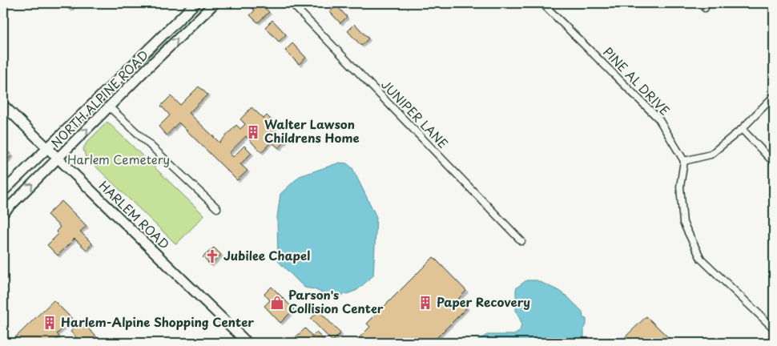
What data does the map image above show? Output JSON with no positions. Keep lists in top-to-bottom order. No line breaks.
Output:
{"streets":{"main road":["NORTH ALPINE ROAD","HARLEM ROAD"],"street":["PINE AL DRIVE","JUNIPER LANE"]},"crossings":[["NORTH ALPINE ROAD","HARLEM ROAD"]],"parks":["Harlem Cemetery"],"places":{"building":["Walter Lawson Childrens Home","Paper Recovery","Harlem-Alpine Shopping Center"],"church":["Jubilee Chapel"],"shop":["Parson's Collision Center"]}}
